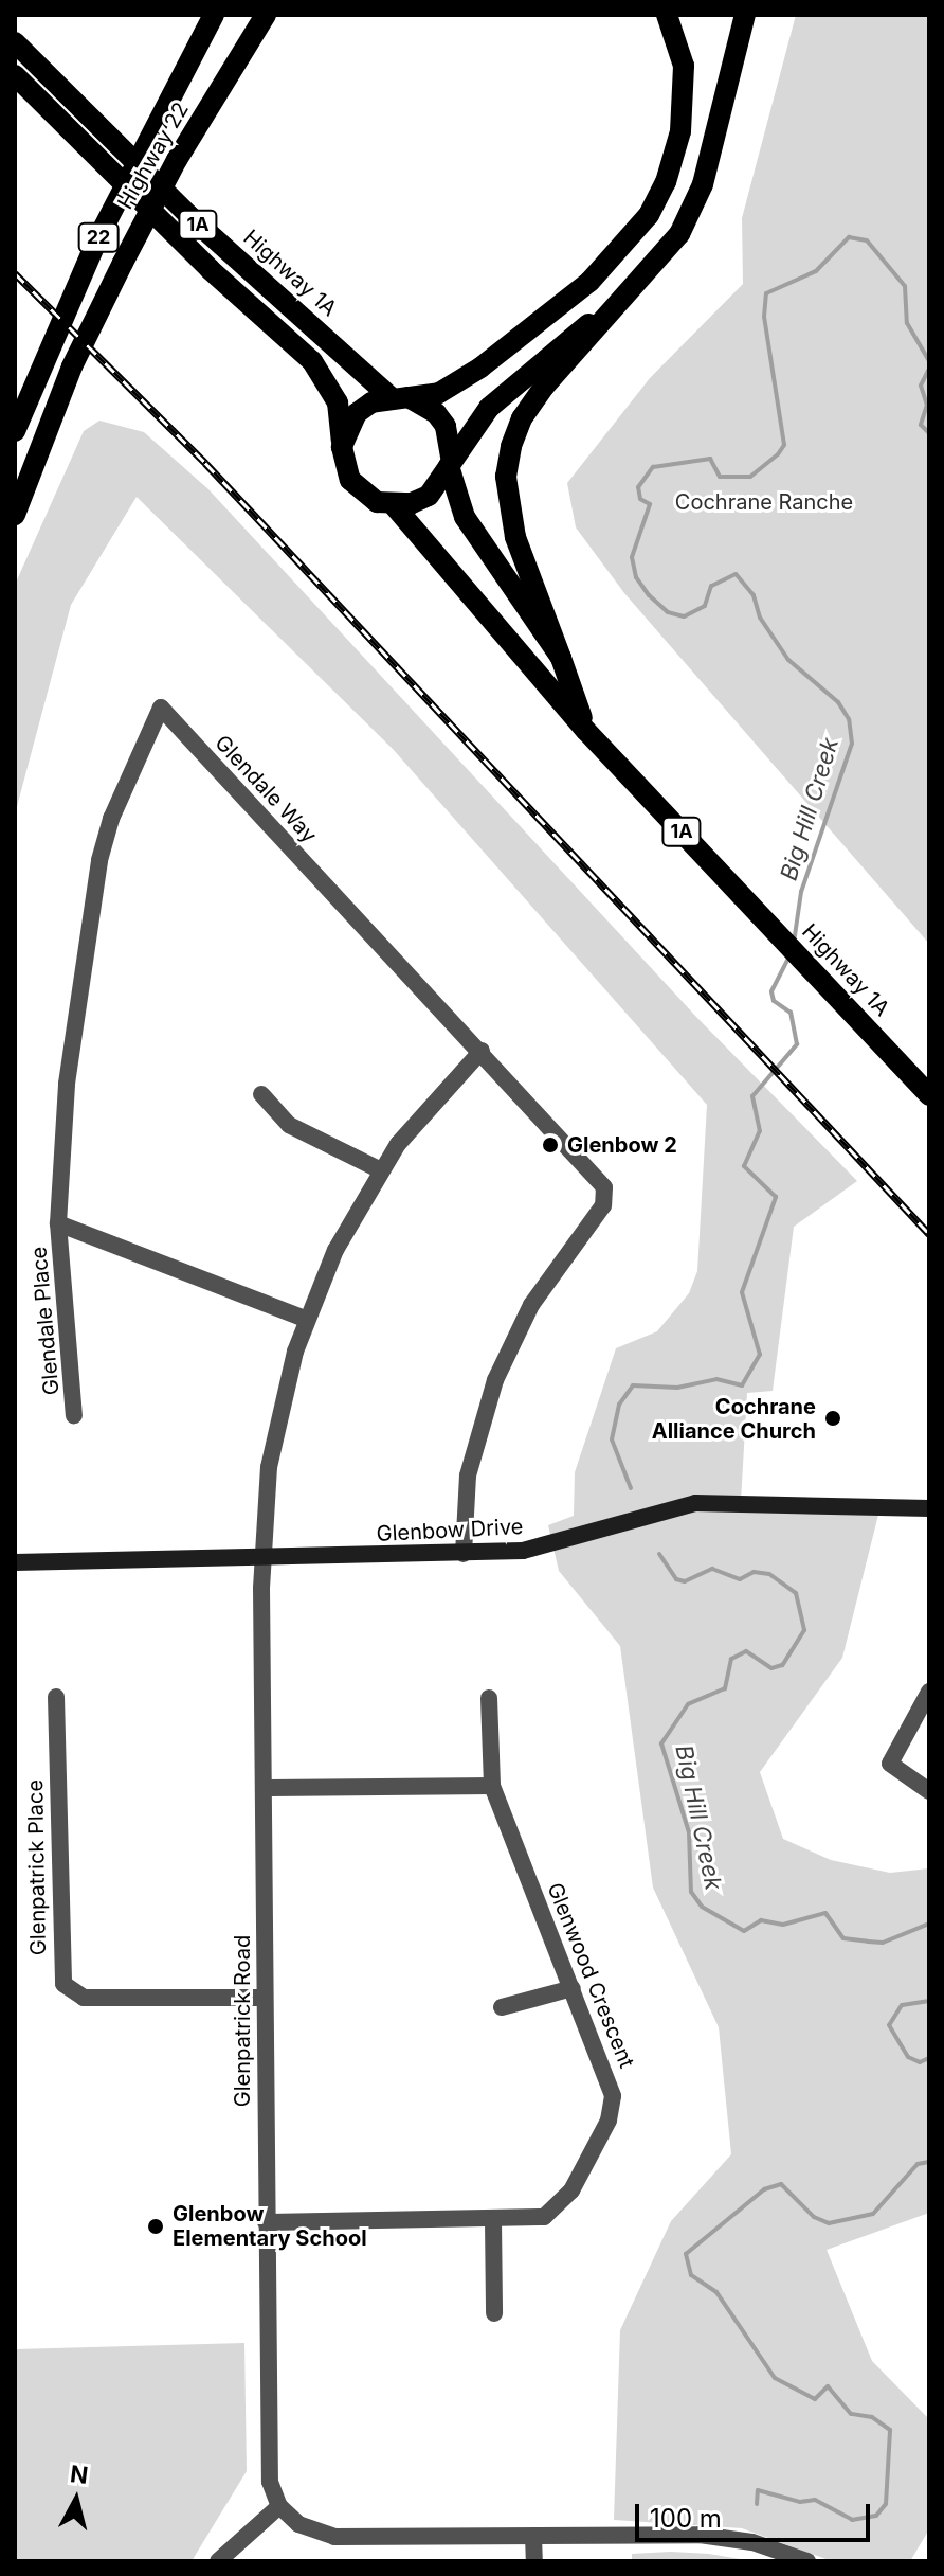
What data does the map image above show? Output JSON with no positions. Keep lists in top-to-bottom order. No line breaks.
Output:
{"streets":{"main road":["Highway 22","1A","22","Highway 1A"],"street":["Glendale Way","Glendale Place","Glenbow Drive","Glenpatrick Place","Glenwood Crescent","Glenpatrick Road"]},"crossings":[["1A","Highway 1A"],["Glendale Way","Glendale Place"],["Glendale Way","Glenbow Drive"],["Glendale Way","Glenpatrick Road"],["Glenbow Drive","Glenpatrick Road"],["Glenpatrick Place","Glenpatrick Road"],["Glenwood Crescent","Glenpatrick Road"]],"water":["Big Hill Creek"],"parks":["Cochrane Ranche"],"places":["Glenbow 2","Cochrane Alliance Church","Glenbow Elementary School"],"scale_bar":"100 m","north":"top"}
